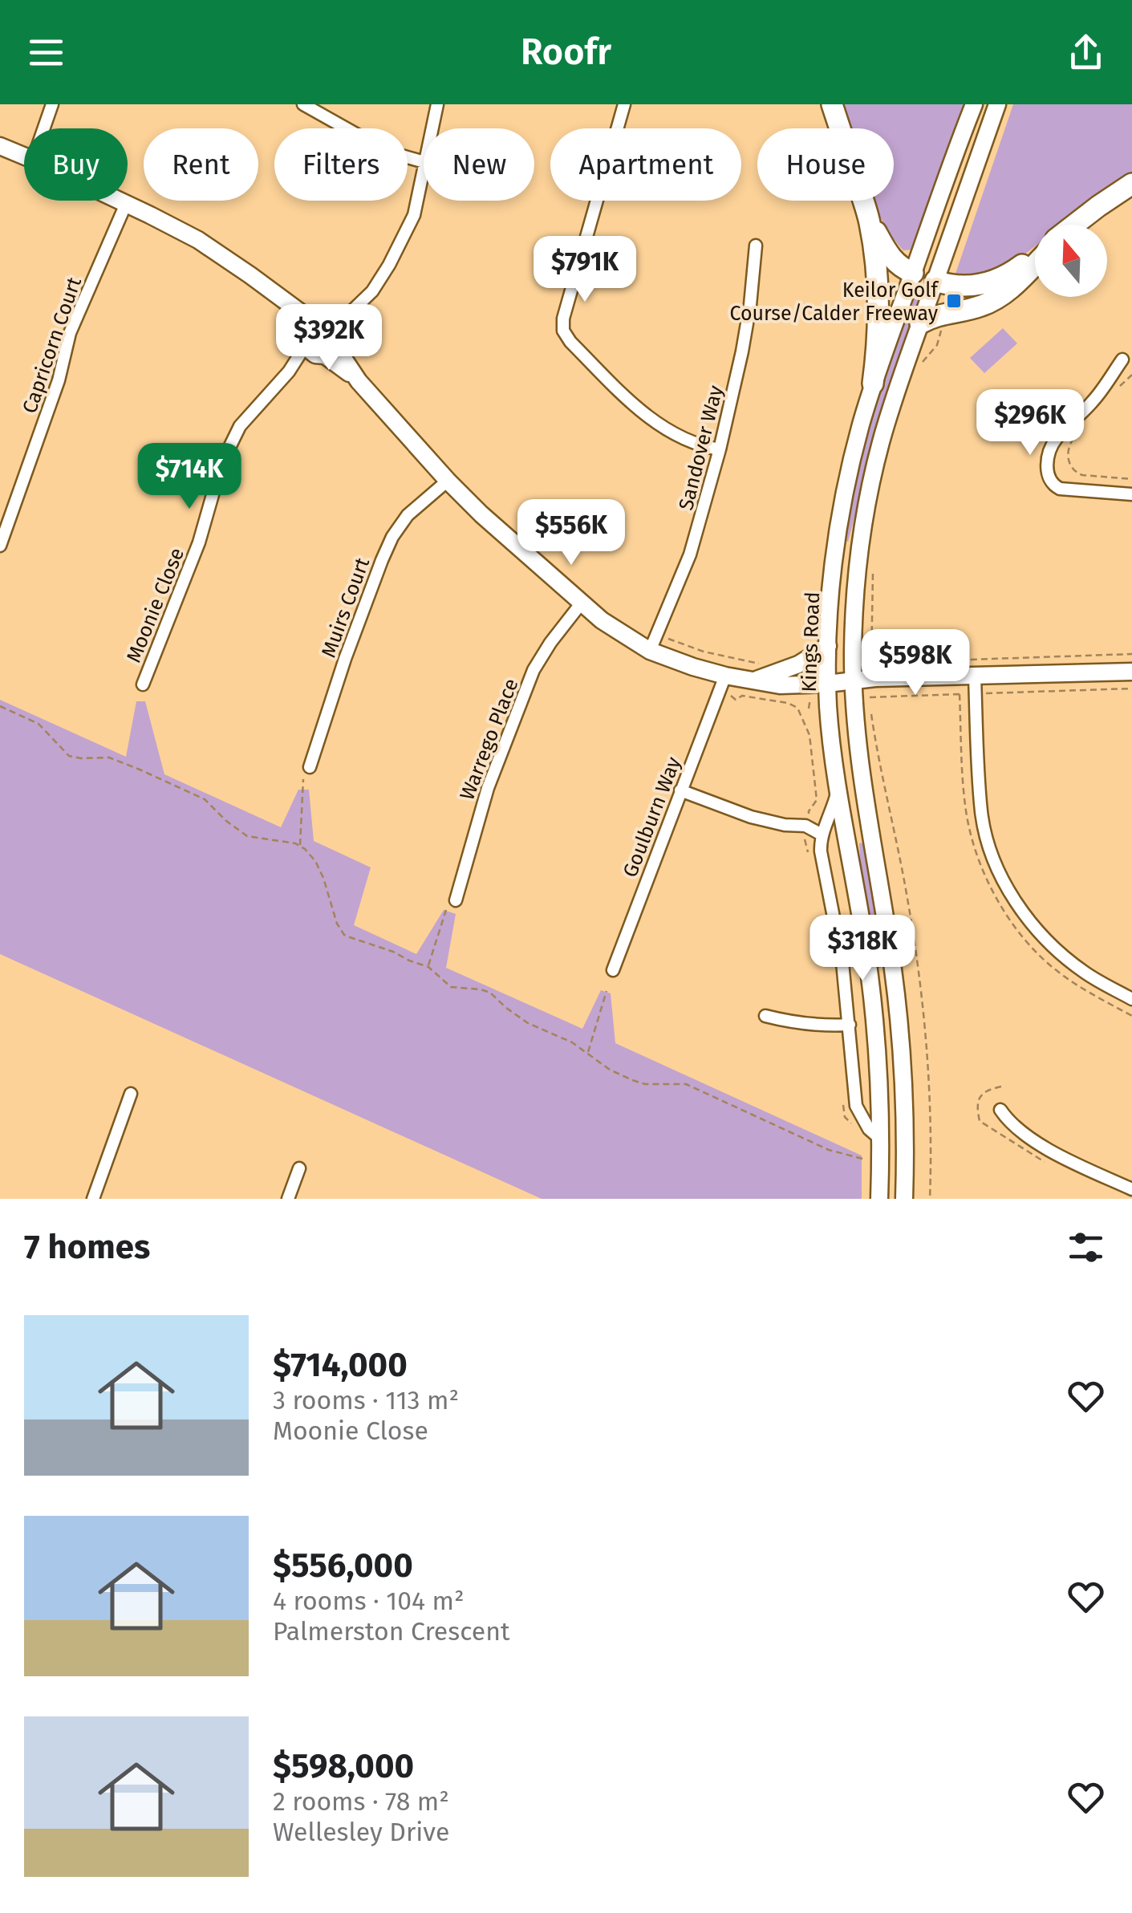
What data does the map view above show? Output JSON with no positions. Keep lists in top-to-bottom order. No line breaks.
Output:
{"streets":{"main road":["Kings Road"],"street":["Capricorn Court","Sandover Way","Moonie Close","Muirs Court","Warrego Place","Goulburn Way"]},"places":{"transit":["Keilor Golf Course/Calder Freeway"]},"north":"top","page":{"header":"Roofr","chip":["Buy","Rent","Filters","New","Apartment","House"],"price":["$791K","$392K","$296K","$714K","$556K","$598K","$318K"],"heading":"7 homes","list":[{"name":"$714,000","note":"3 rooms · 113 m² · Moonie Close"},{"name":"$556,000","note":"4 rooms · 104 m² · Palmerston Crescent"},{"name":"$598,000","note":"2 rooms · 78 m² · Wellesley Drive"}]}}
